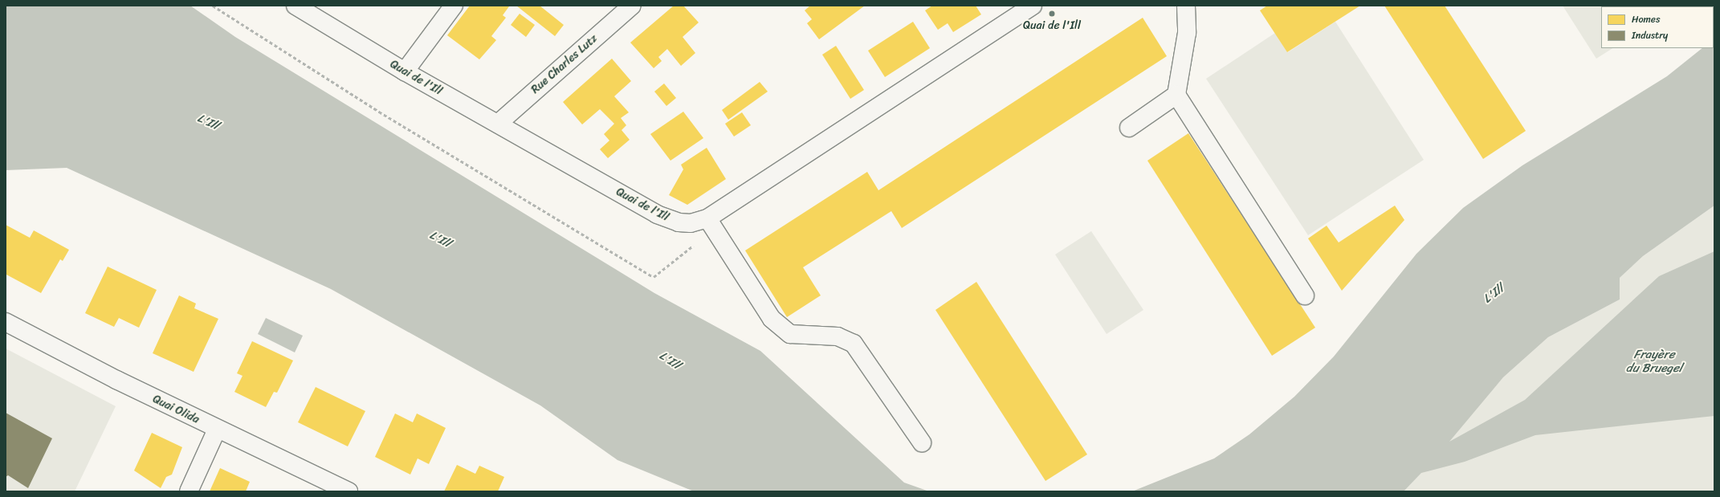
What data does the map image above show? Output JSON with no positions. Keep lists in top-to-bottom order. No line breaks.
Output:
{"streets":{"street":["Rue Charles Lutz","Quai de l'Ill","Quai Olida"]},"crossings":[["Rue Charles Lutz","Quai de l'Ill"]],"water":["L'Ill","Frayère du Bruegel"],"places":["Quai de l'Ill"],"legend":["Homes","Industry"]}
